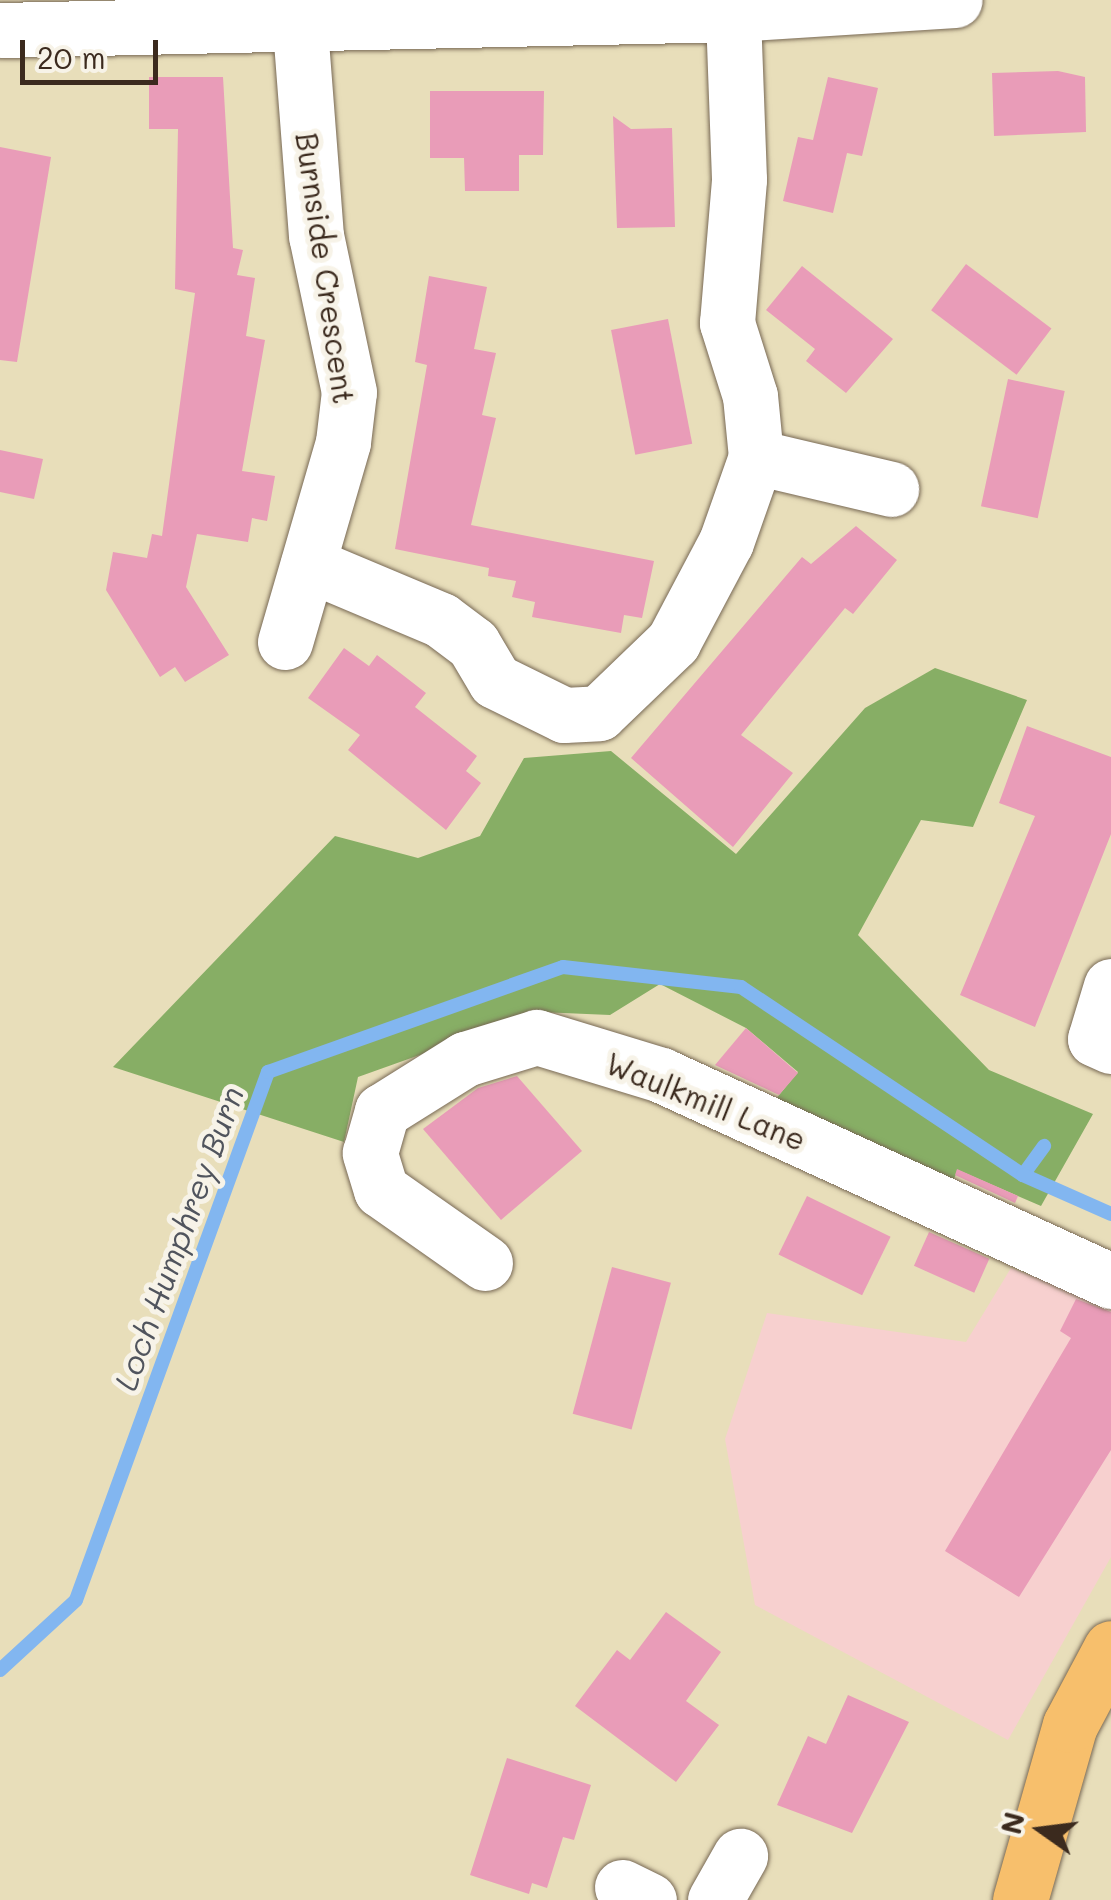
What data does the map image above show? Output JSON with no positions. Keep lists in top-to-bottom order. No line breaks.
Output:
{"streets":{"street":["Burnside Crescent","Waulkmill Lane"]},"water":["Loch Humphrey Burn"],"scale_bar":"20 m","north":"left"}
